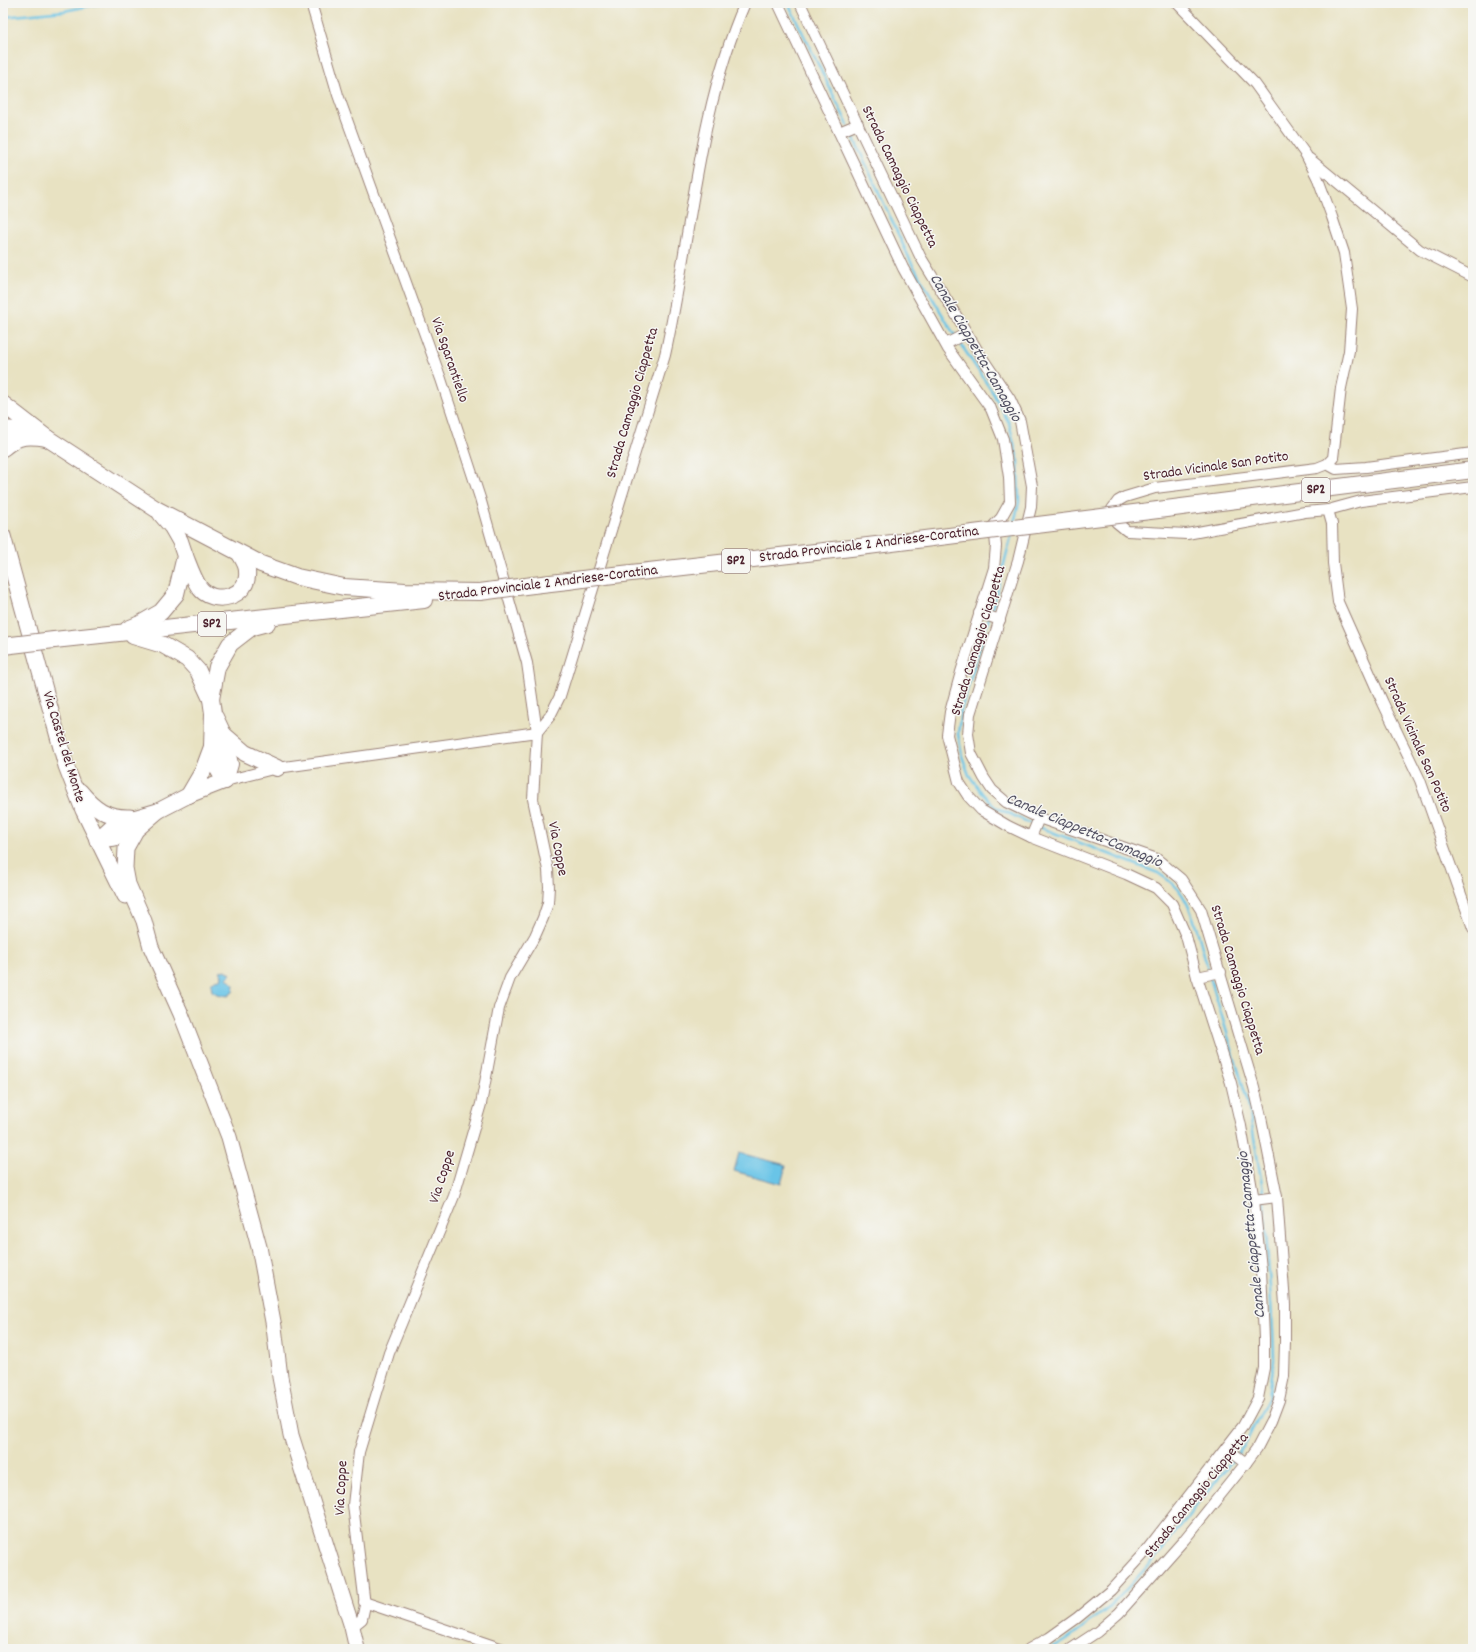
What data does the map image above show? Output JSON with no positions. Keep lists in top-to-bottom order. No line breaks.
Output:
{"streets":{"main road":["SP2","Strada Provinciale 2 Andriese-Coratina","Via Castel del Monte"],"street":["Strada Camaggio Ciappetta","Via Sgarantiello","Strada Vicinale San Potito","Via Coppe"]},"crossings":[["Strada Camaggio Ciappetta","Via Sgarantiello"],["Strada Camaggio Ciappetta","Via Coppe"],["Via Sgarantiello","Via Coppe"]],"water":["Canale Ciappetta-Camaggio"]}
